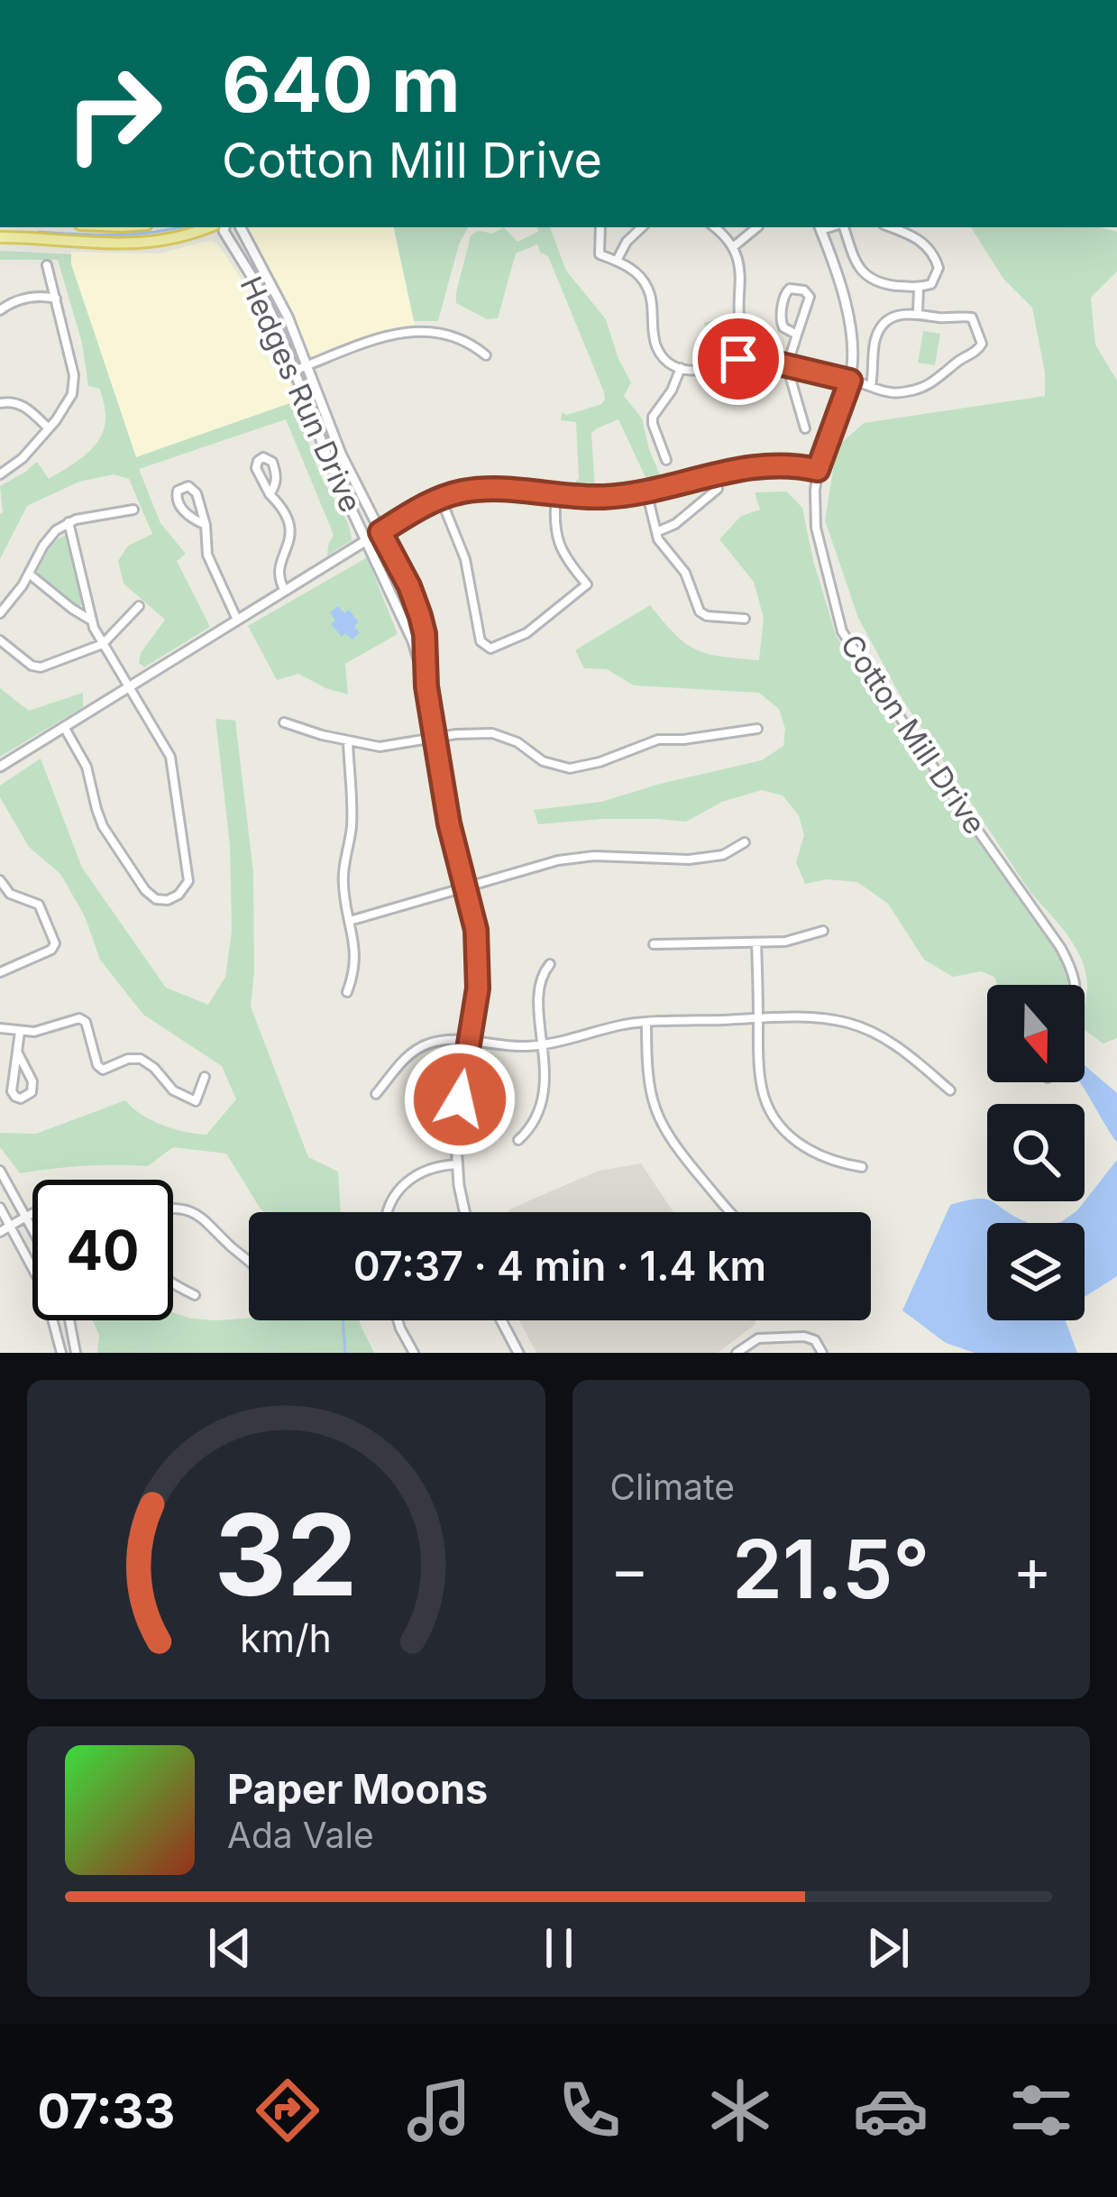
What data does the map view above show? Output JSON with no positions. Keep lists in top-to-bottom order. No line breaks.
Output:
{"streets":{"street":["Hedges Run Drive","Cotton Mill Drive"]},"north":"bottom","page":{"turn":["640 m","Cotton Mill Drive"],"limit":"40","trip":"07:37 · 4 min · 1.4 km","tile":"Climate","heat":["−","21.5°","+"],"song":["Paper Moons","Ada Vale"],"tabs":"07:33","gauge":["32","km/h"]}}
